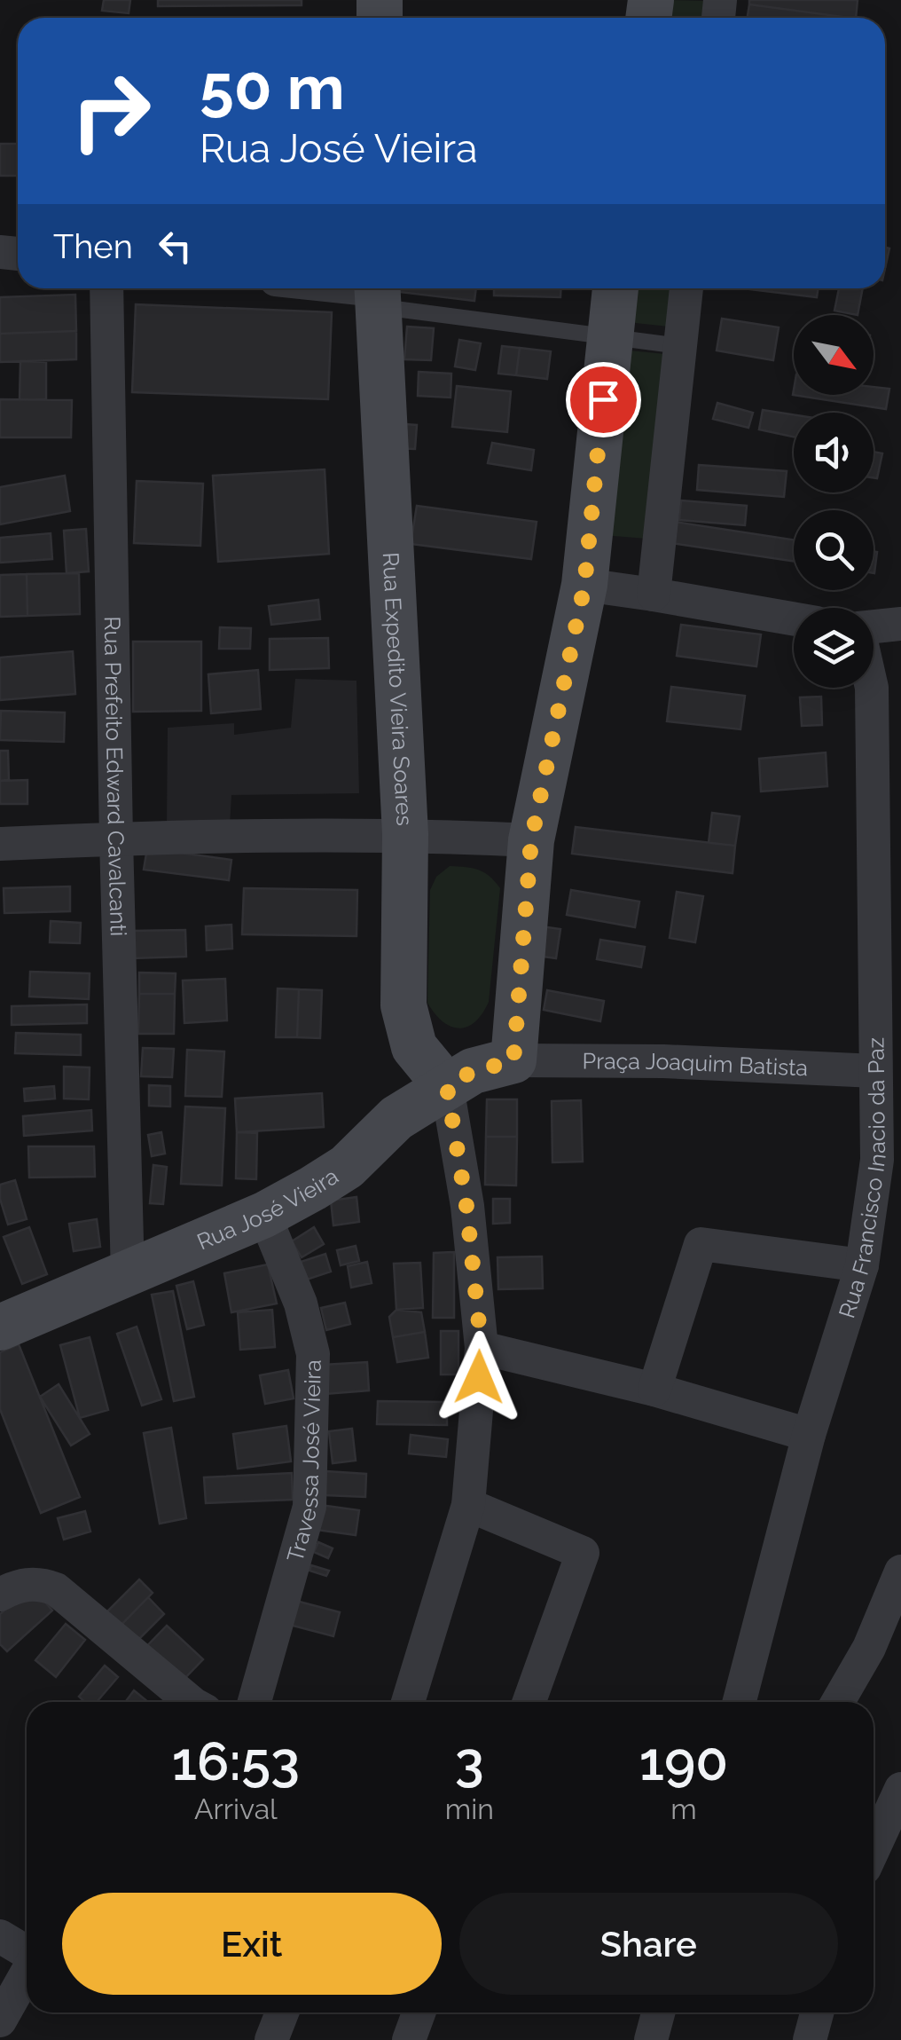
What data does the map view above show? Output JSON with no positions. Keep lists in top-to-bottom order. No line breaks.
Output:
{"streets":{"main road":["Rua Expedito Vieira Soares","Rua José Vieira"],"street":["Rua Prefeito Edward Cavalcanti","Praça Joaquim Batista","Rua Francisco Inacio da Paz","Travessa José Vieira"]},"crossings":[["Rua Expedito Vieira Soares","Rua José Vieira"],["Rua Prefeito Edward Cavalcanti","Rua José Vieira"],["Praça Joaquim Batista","Rua Francisco Inacio da Paz"],["Praça Joaquim Batista","Rua José Vieira"],["Rua José Vieira","Travessa José Vieira"]],"north":"bottom right","page":{"turn":["50 m","Rua José Vieira"],"then":"Then","eta":["16:53","Arrival","3","min","190","m"],"buttons":["Exit","Share"]}}
